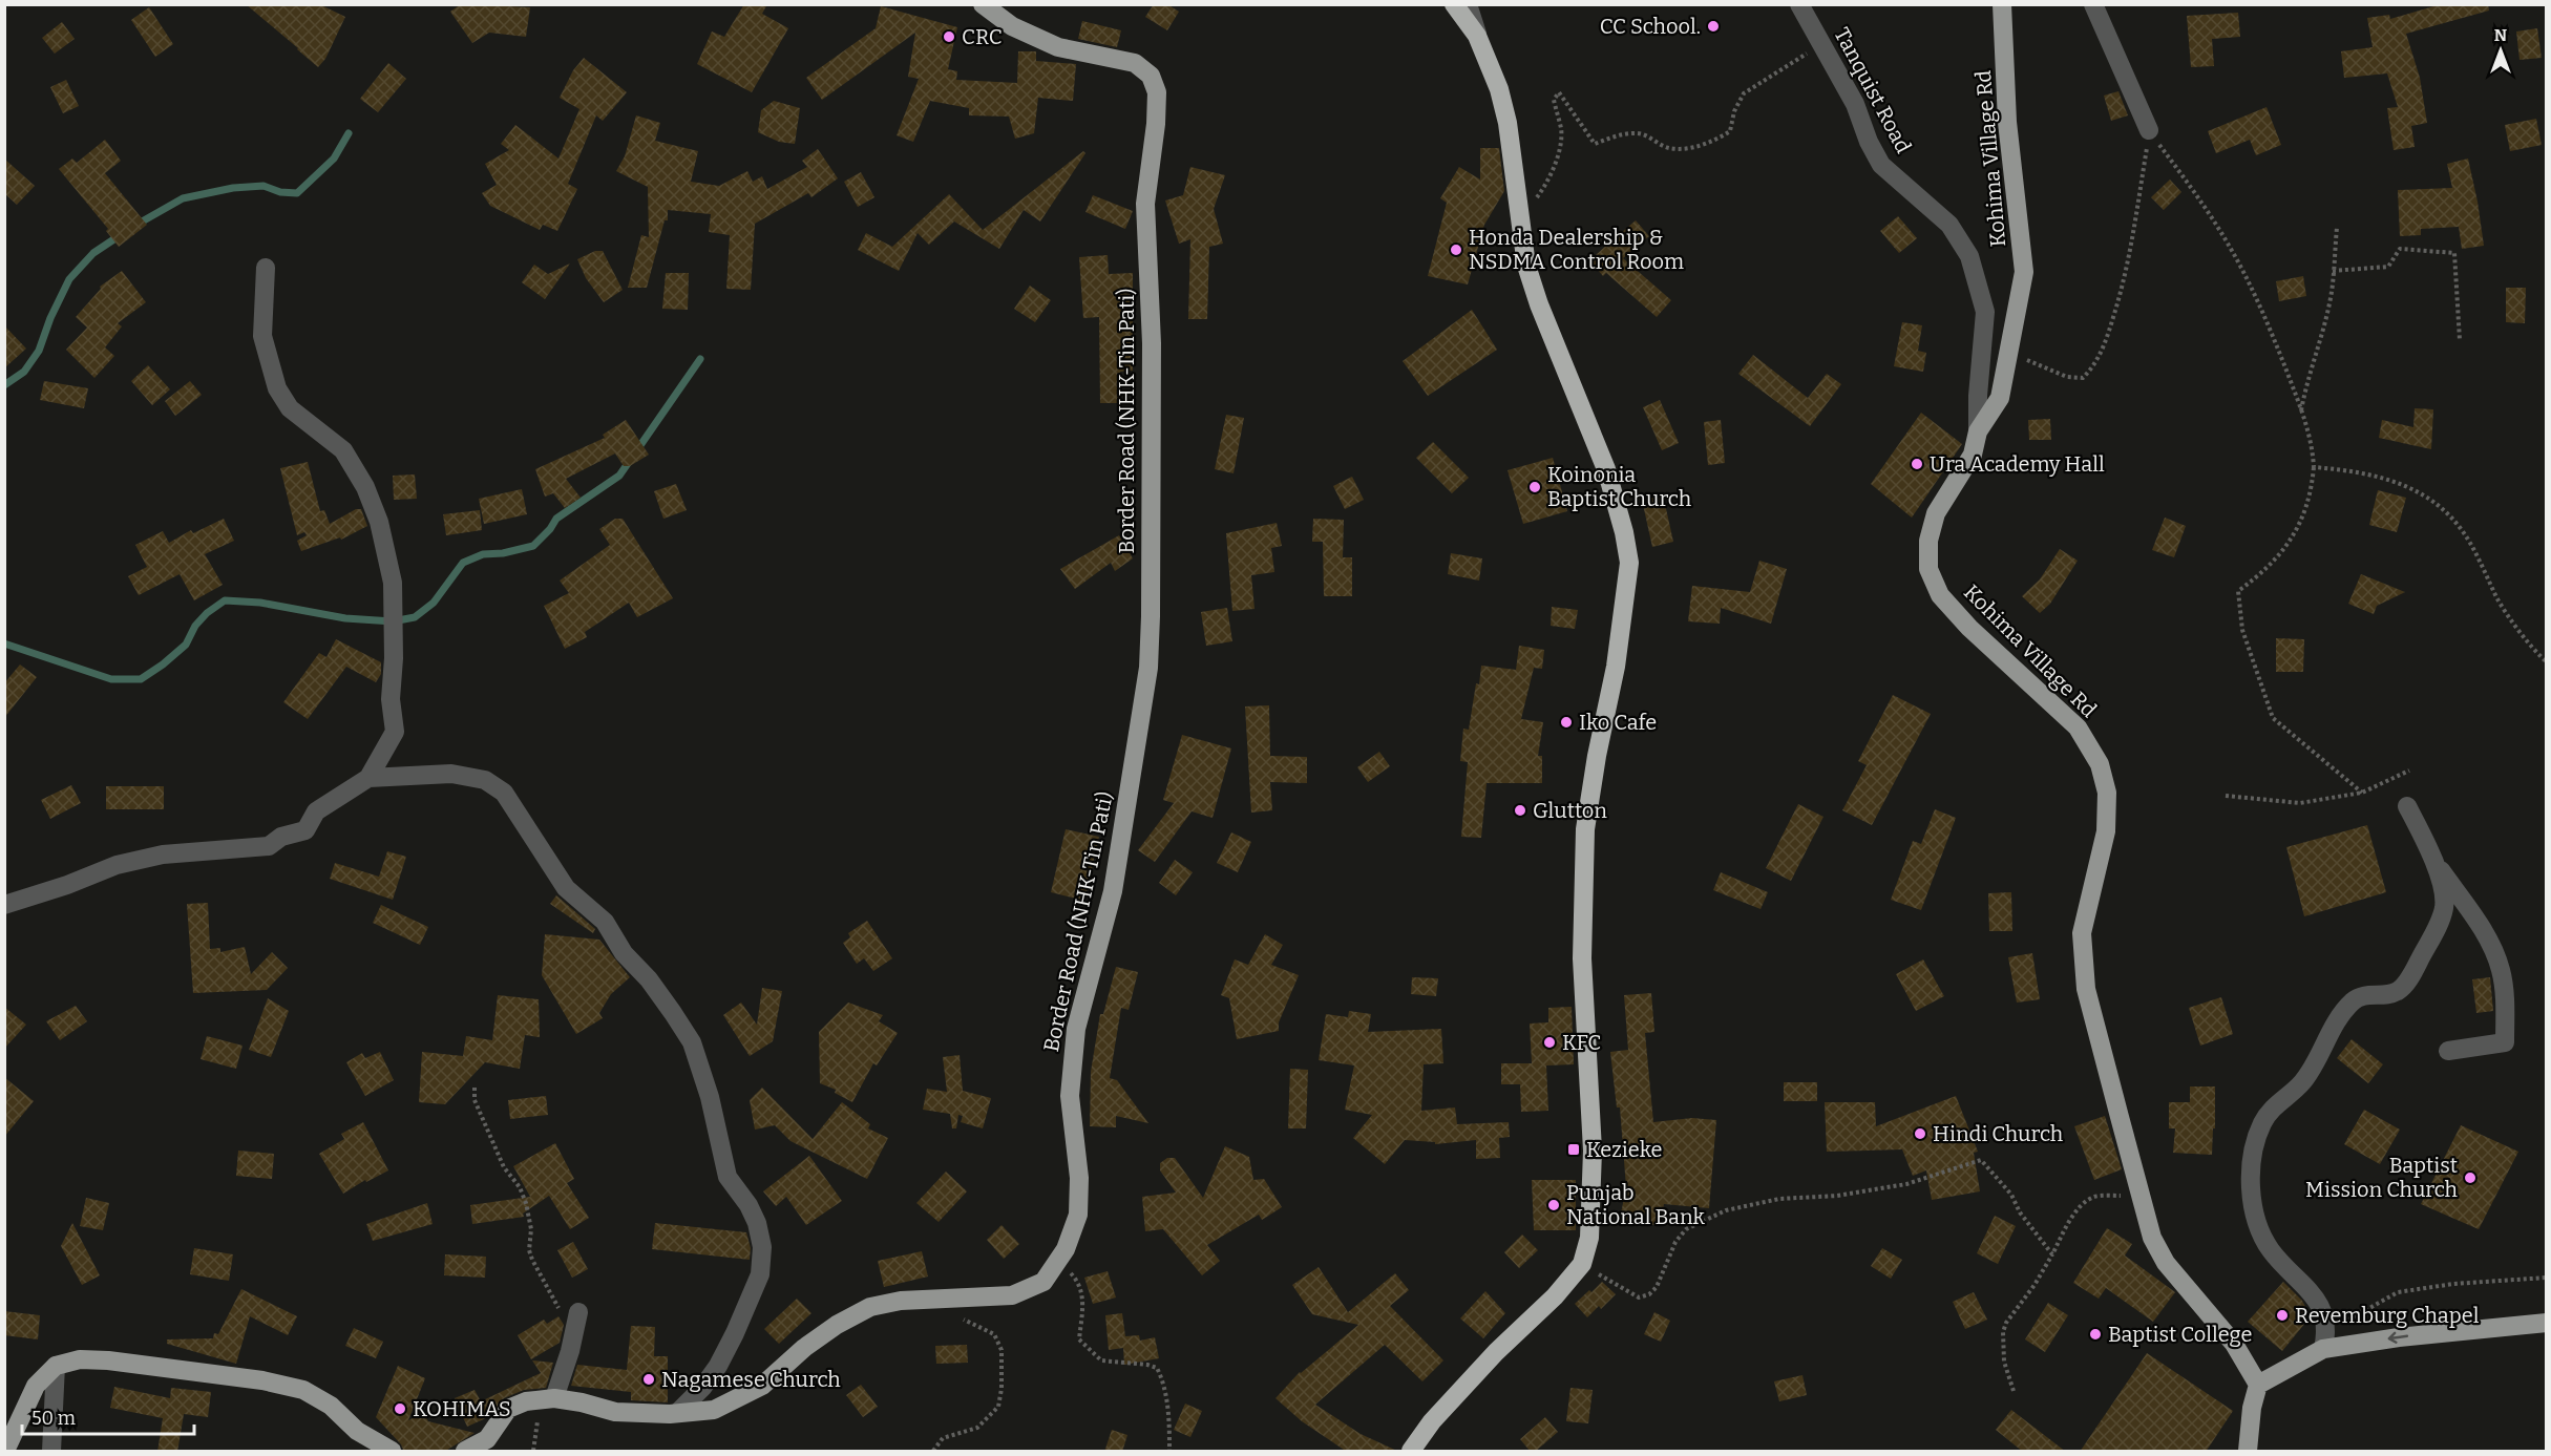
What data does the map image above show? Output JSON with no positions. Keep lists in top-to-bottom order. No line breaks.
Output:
{"streets":{"main road":["Kohima Village Rd","Border Road (NHK-Tin Pati)"],"street":["Tanquist Road"]},"crossings":[["Tanquist Road","Kohima Village Rd"]],"places":{"other":["CC School.","CRC","Honda Dealership & NSDMA Control Room","Ura Academy Hall","Koinonia Baptist Church","Iko Cafe","Glutton","KFC","Hindi Church","Baptist Mission Church","Punjab National Bank","Revemburg Chapel","Baptist College","Nagamese Church","KOHIMAS"],"transit":["Kezieke"]},"scale_bar":"50 m","north":"top"}
